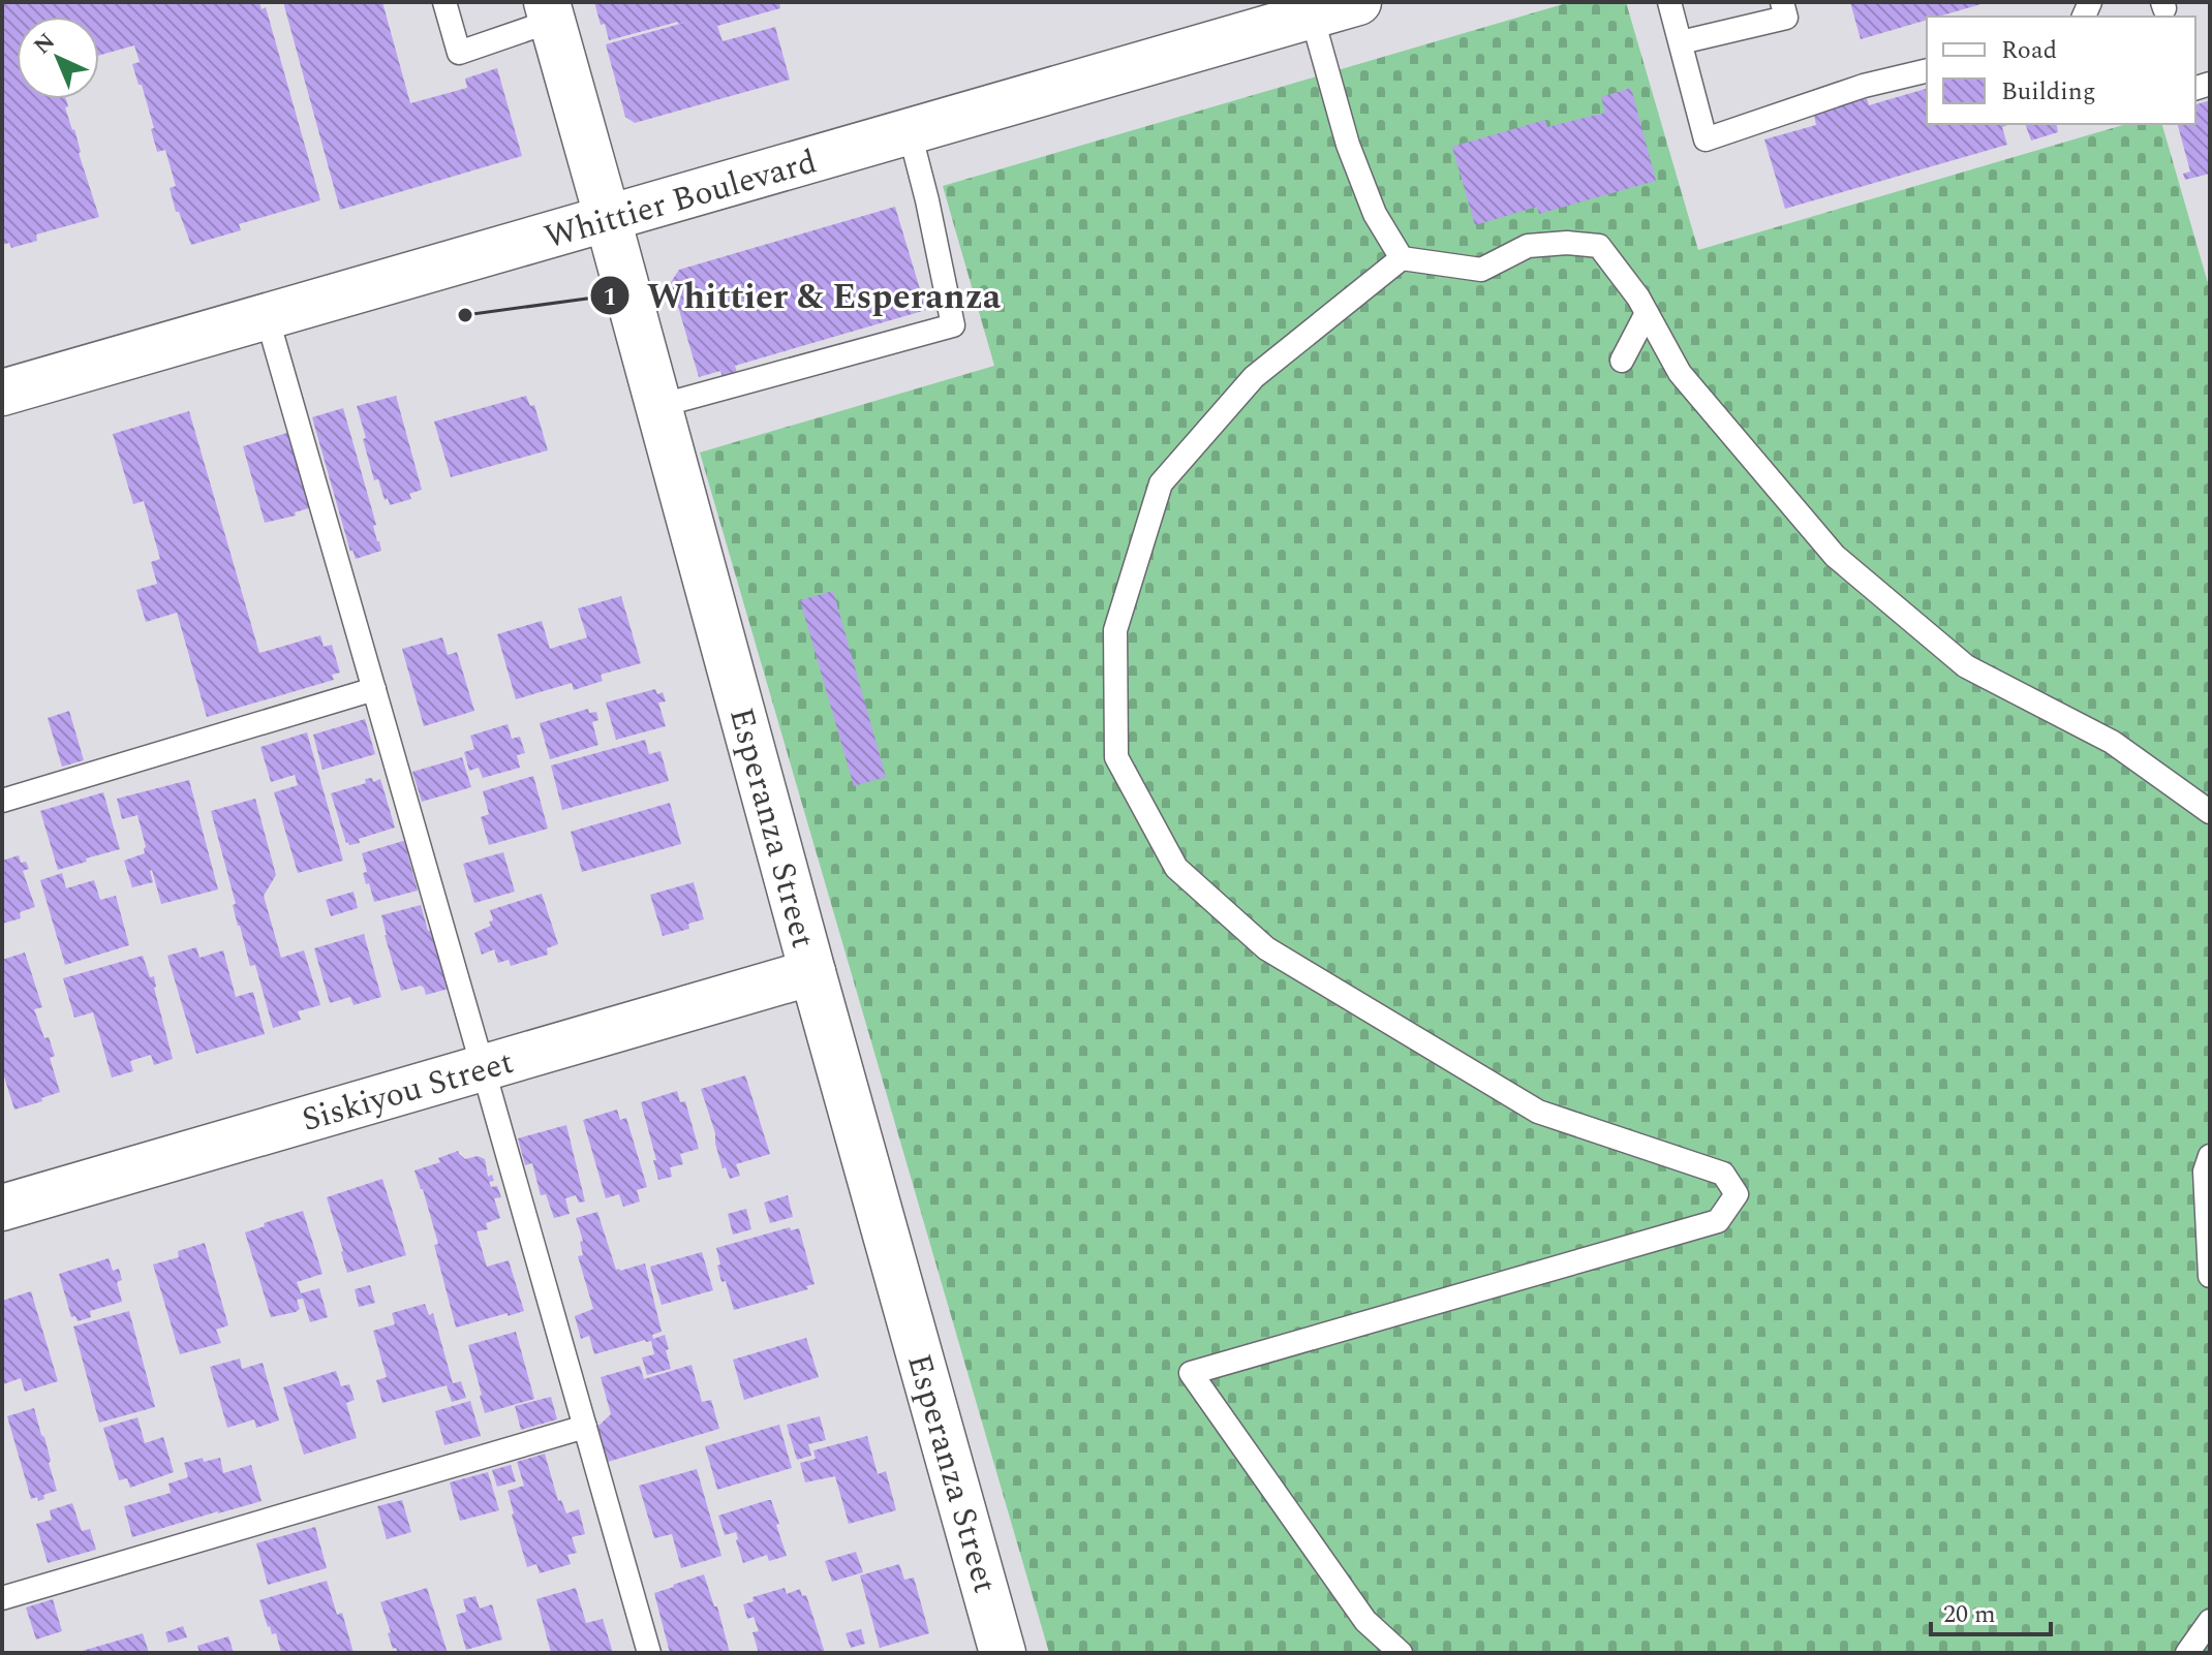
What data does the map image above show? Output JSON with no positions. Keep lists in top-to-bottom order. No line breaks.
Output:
{"streets":{"street":["Whittier Boulevard","Esperanza Street","Siskiyou Street"]},"crossings":[["Whittier Boulevard","Esperanza Street"],["Esperanza Street","Siskiyou Street"]],"places":["Whittier & Esperanza"],"legend":["Road","Building"],"scale_bar":"20 m","north":"top left"}
